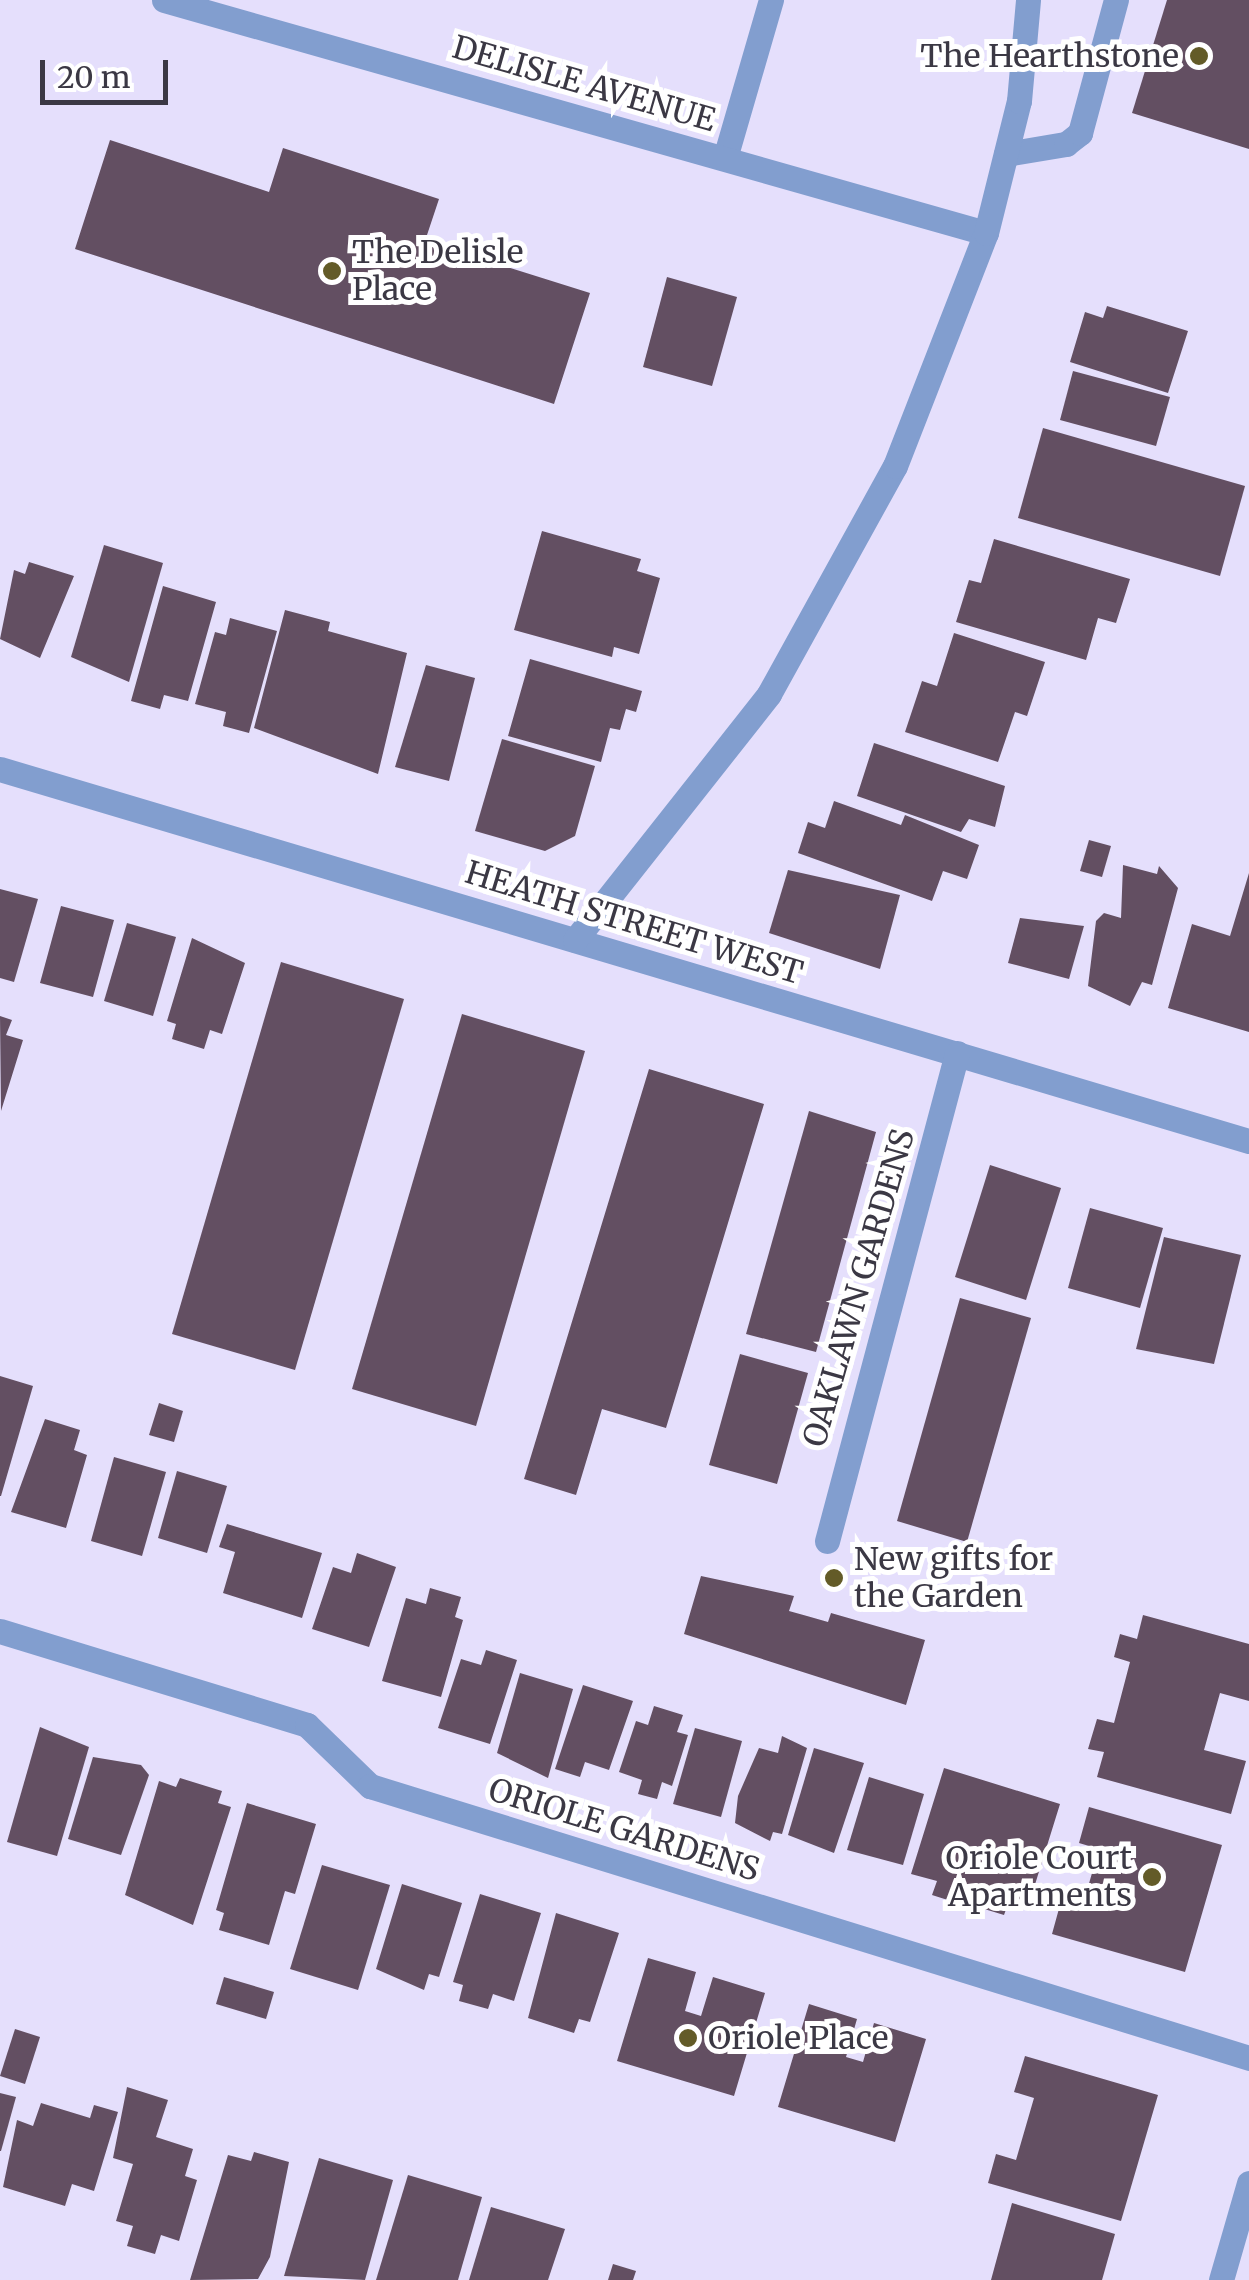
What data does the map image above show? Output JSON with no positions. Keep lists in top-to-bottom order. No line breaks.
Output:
{"streets":{"street":["DELISLE AVENUE","HEATH STREET WEST","OAKLAWN GARDENS","ORIOLE GARDENS"]},"crossings":[["HEATH STREET WEST","OAKLAWN GARDENS"]],"places":["The Hearthstone","The Delisle Place","New gifts for the Garden","Oriole Court Apartments","Oriole Place"],"scale_bar":"20 m"}
